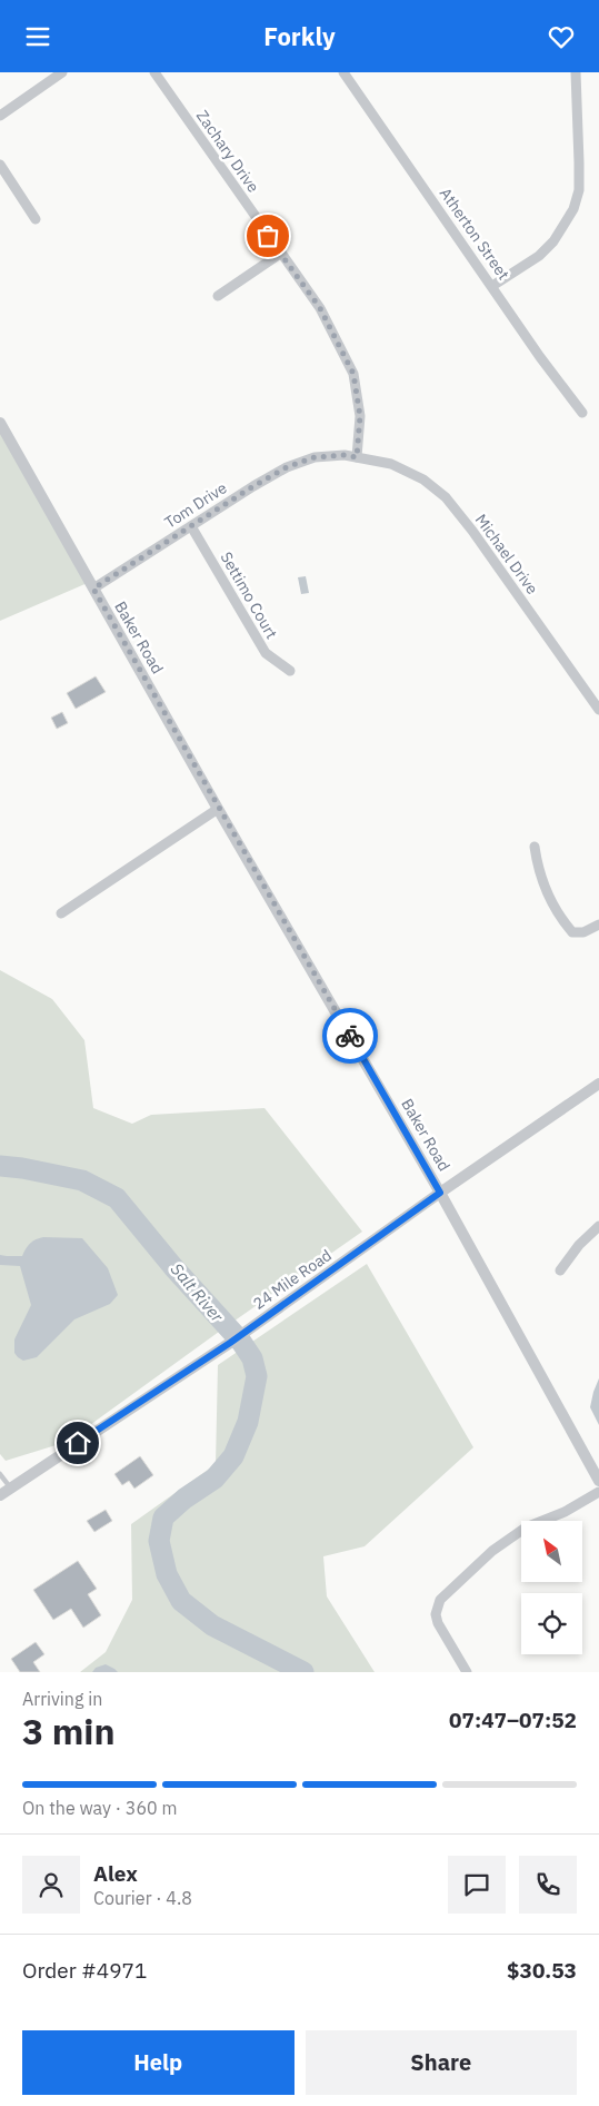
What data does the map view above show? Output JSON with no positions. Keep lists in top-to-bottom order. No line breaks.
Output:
{"streets":{"street":["Zachary Drive","Atherton Street","Tom Drive","Michael Drive","Settimo Court","Baker Road","24 Mile Road"]},"crossings":[["Zachary Drive","Tom Drive"],["Zachary Drive","Michael Drive"],["Tom Drive","Michael Drive"],["Tom Drive","Settimo Court"],["Tom Drive","Baker Road"],["Baker Road","24 Mile Road"]],"water":["Salt River"],"north":"top left","page":{"header":"Forkly","heading":["3 min","Arriving in","07:47–07:52"],"panel":["Alex","Courier · 4.8","Order #4971","$30.53"],"bar":"On the way · 360 m","buttons":["Help","Share"]}}
